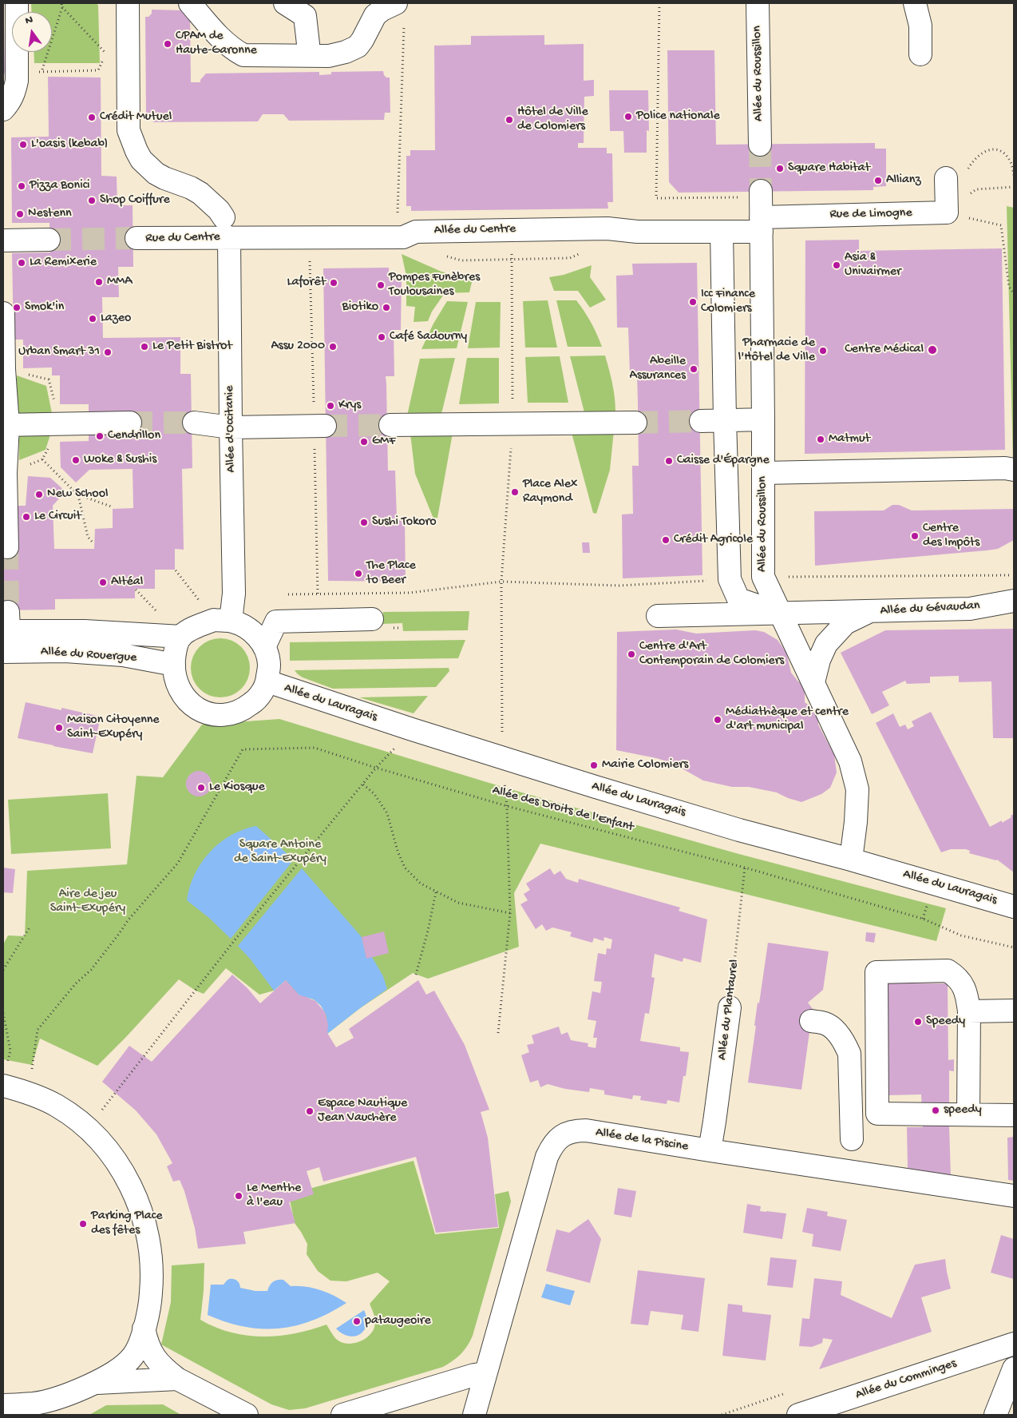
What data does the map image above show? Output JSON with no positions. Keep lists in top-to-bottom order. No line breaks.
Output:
{"streets":{"street":["Allée du Roussillon","Rue de Limogne","Allée du Centre","Rue du Centre","Allée d'Occitanie","Allée du Gévaudan","Allée du Rouergue","Allée du Lauragais","Allée du Plantaurel","Allée de la Piscine","Allée du Comminges"],"path":["Allée des Droits de l'Enfant"]},"crossings":[["Allée du Roussillon","Rue de Limogne"],["Allée du Roussillon","Allée du Gévaudan"],["Allée du Roussillon","Allée du Lauragais"],["Rue de Limogne","Allée du Centre"],["Allée du Centre","Rue du Centre"],["Allée du Centre","Allée d'Occitanie"],["Rue du Centre","Allée d'Occitanie"],["Allée d'Occitanie","Allée du Rouergue"],["Allée d'Occitanie","Allée du Lauragais"],["Allée du Rouergue","Allée du Lauragais"],["Allée des Droits de l'Enfant","Allée du Plantaurel"],["Allée du Plantaurel","Allée de la Piscine"]],"parks":["Square Antoine de Saint-Exupéry","Aire de jeu Saint-Exupéry"],"places":["CPAM de Haute-Garonne","Police nationale","Crédit Mutuel","Hôtel de Ville de Colomiers","L'oasis (kebab)","Square Habitat","Allianz","Pizza Bonici","Shop Coiffure","Nestenn","La Remixerie","Asia & Univairmer","MMA","Laforêt","Pompes Funèbres Toulousaines","Icc Finance Colomiers","Smok'in","Biotiko","Lazeo","Café Sadourny","Le Petit Bistrot","Assu 2000","Centre Médical","Pharmacie de l'Hôtel de Ville","Urban Smart 31","Abeille Assurances","Krys","Cendrillon","Matmut","GMF","Woke & Sushis","Caisse d'Épargne","Place Alex Raymond","New School","Le Circuit","Sushi Tokoro","Centre des Impôts","Crédit Agricole","The Place to Beer","Altéal","Centre d'Art Contemporain de Colomiers","Médiathèque et centre d'art municipal","Maison Citoyenne Saint-Exupéry","Mairie Colomiers","Le Kiosque","Speedy","speedy","Espace Nautique Jean Vauchère","Le Menthe à l'eau","Parking Place des fêtes","pataugeoire"],"north":"top"}
